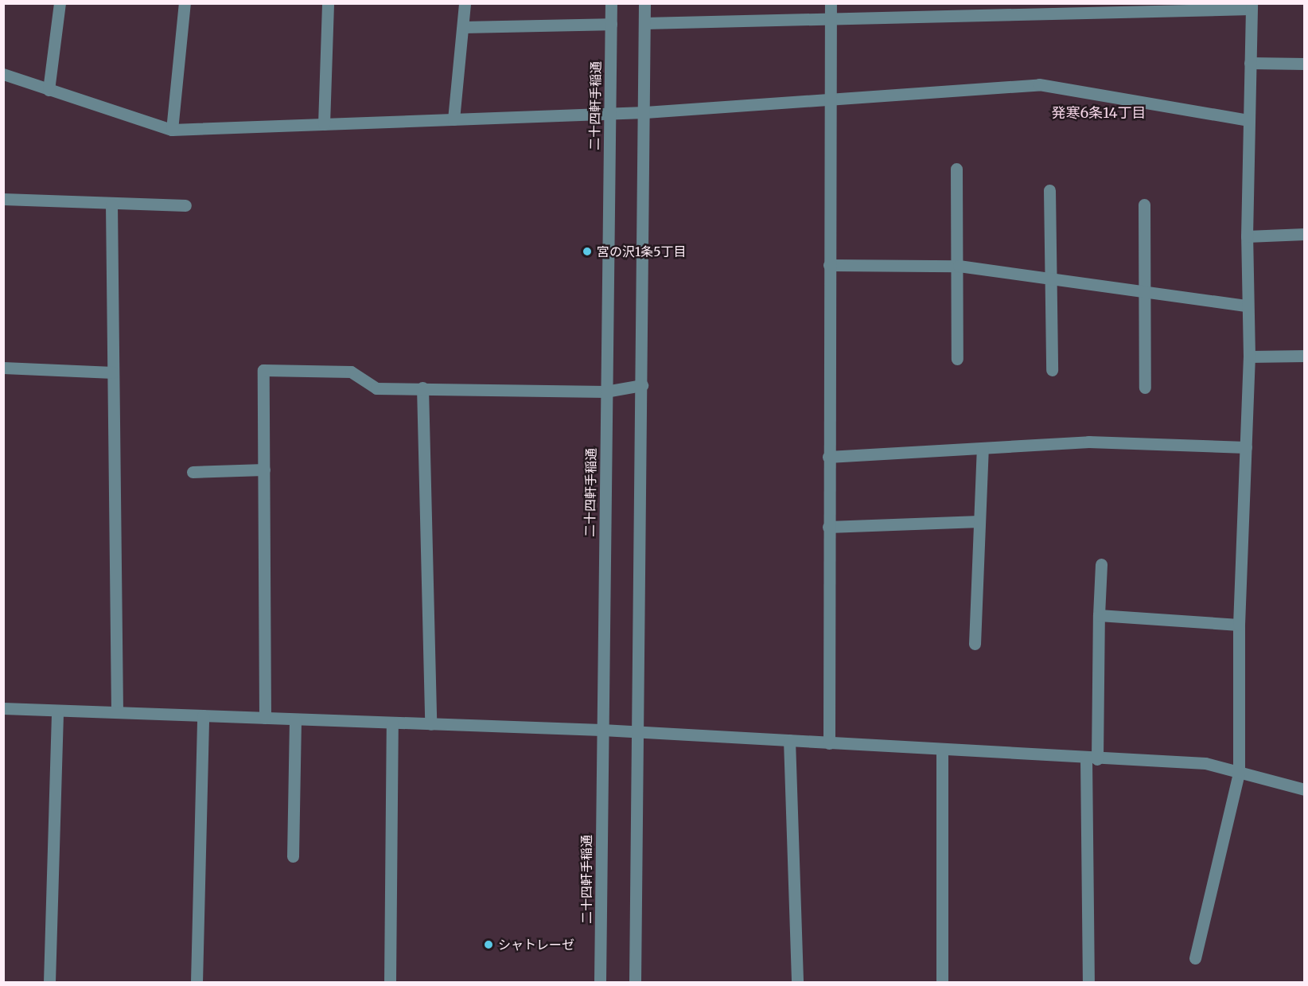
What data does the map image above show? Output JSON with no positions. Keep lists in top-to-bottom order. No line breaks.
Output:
{"streets":{"street":["二十四軒手稲通"]},"districts":["発寒6条14丁目"],"places":["宮の沢1条5丁目","シャトレーゼ"]}
